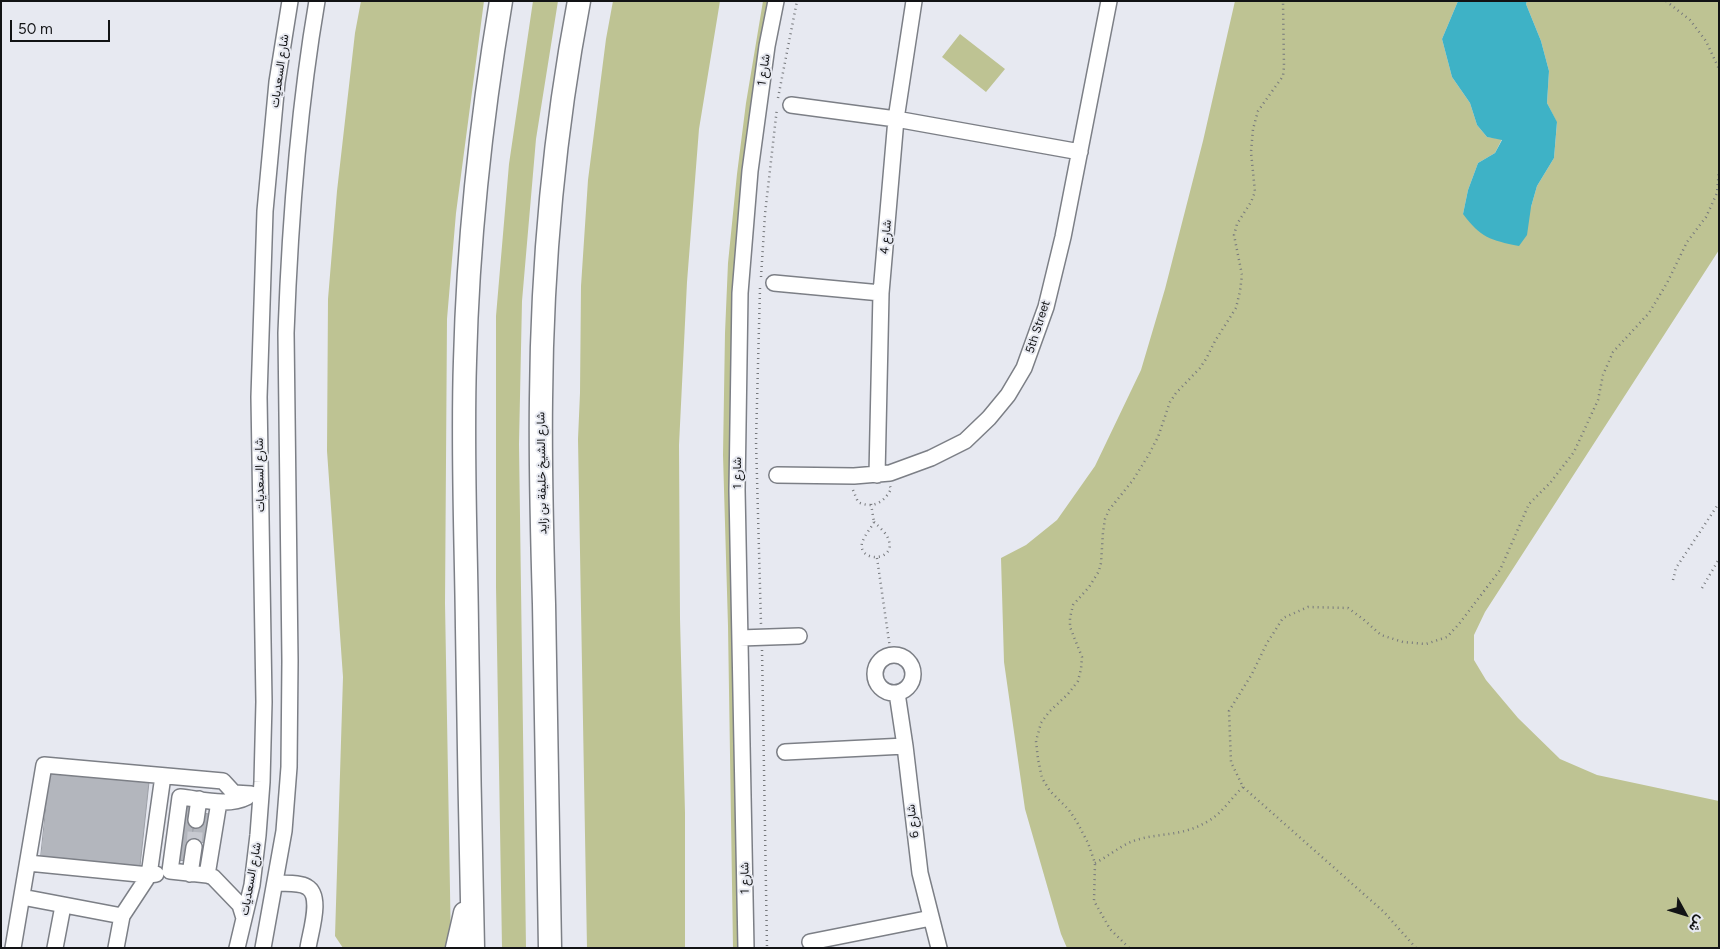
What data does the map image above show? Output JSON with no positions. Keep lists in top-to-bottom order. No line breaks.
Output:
{"streets":{"highway":["شارع الشيخ خليفة بن زايد"],"street":["شارع 1","شارع السعديات","شارع 4","5th Street","شارع 6"]},"crossings":[["شارع 4","5th Street"]],"scale_bar":"50 m","north":"bottom right"}
